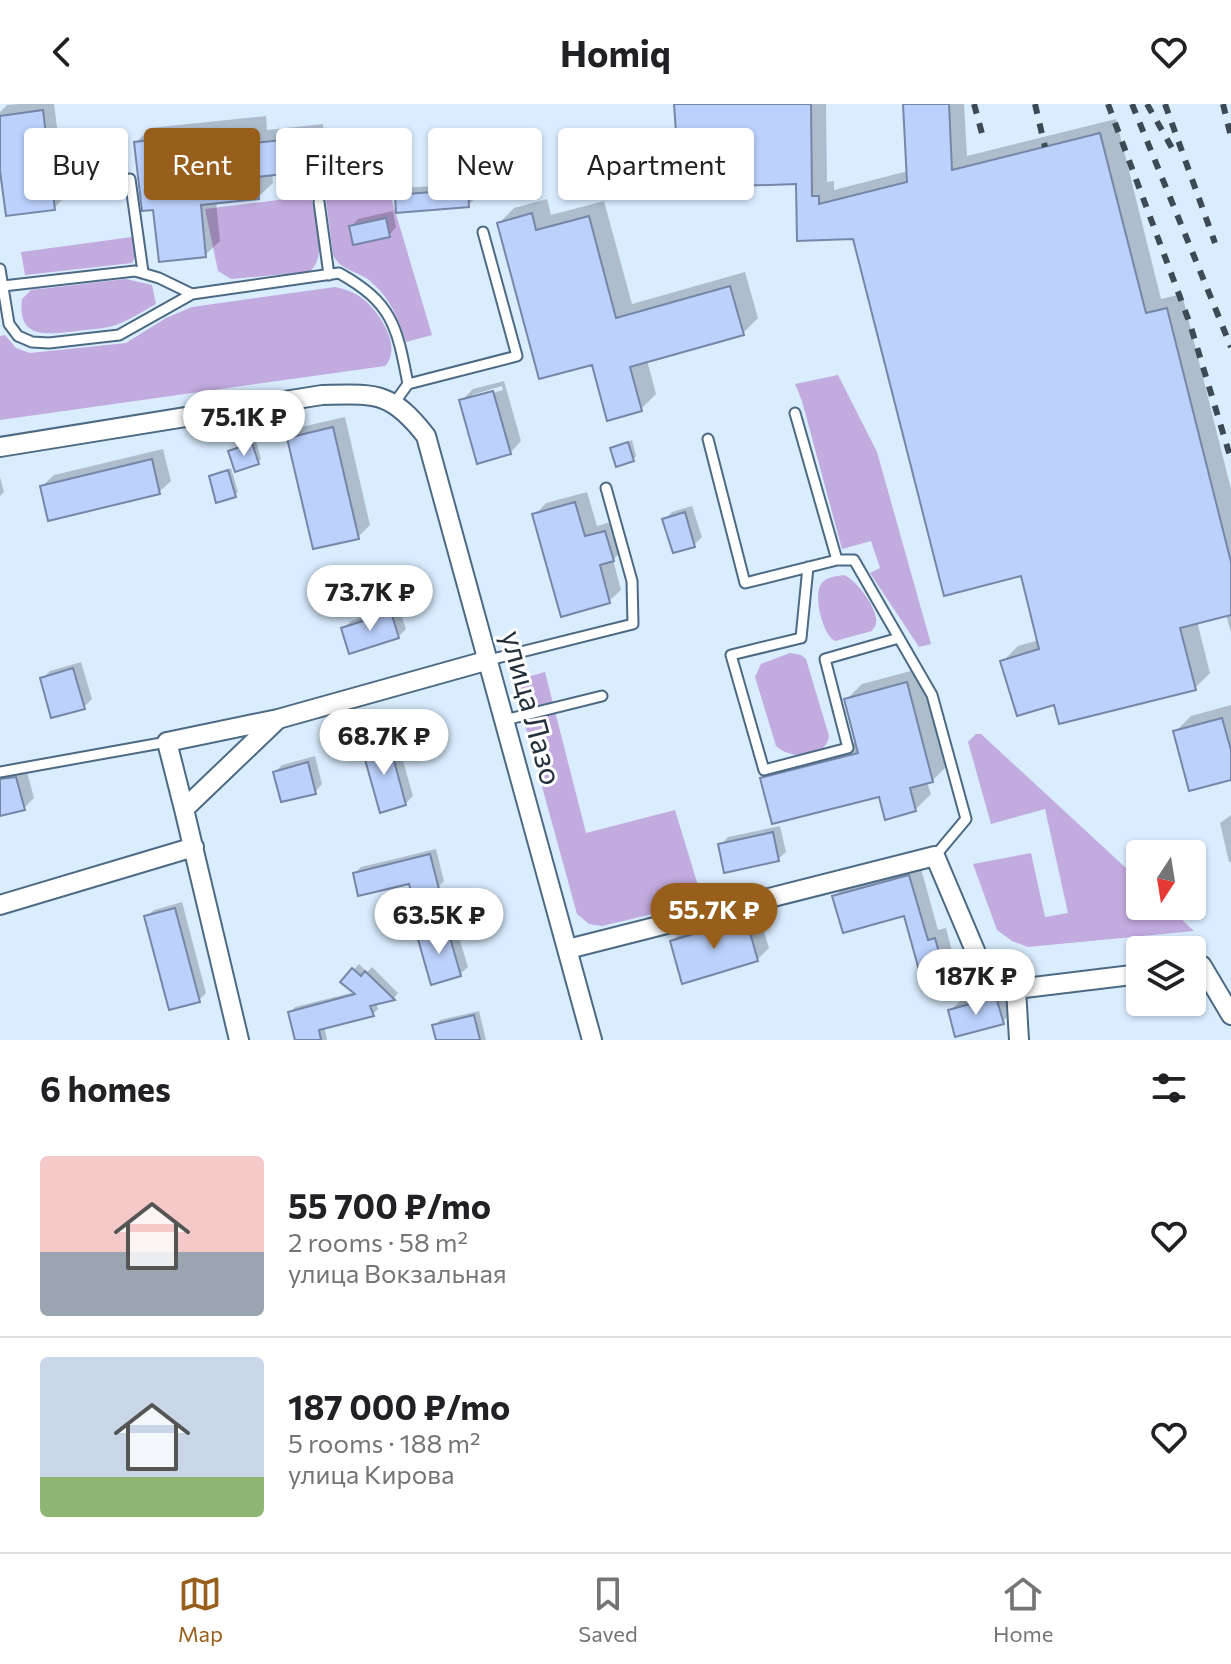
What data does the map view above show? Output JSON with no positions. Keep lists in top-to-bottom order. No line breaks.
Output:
{"streets":{"street":["улица Лазо"]},"north":"bottom","page":{"header":"Homiq","chip":["Buy","Rent","Filters","New","Apartment"],"price":["75.1K ₽","73.7K ₽","68.7K ₽","55.7K ₽","63.5K ₽","187K ₽"],"heading":"6 homes","list":[{"name":"55 700 ₽/mo","note":"2 rooms · 58 m² · улица Вокзальная"},{"name":"187 000 ₽/mo","note":"5 rooms · 188 m² · улица Кирова"}],"tabs":["Map","Saved","Home"]}}
